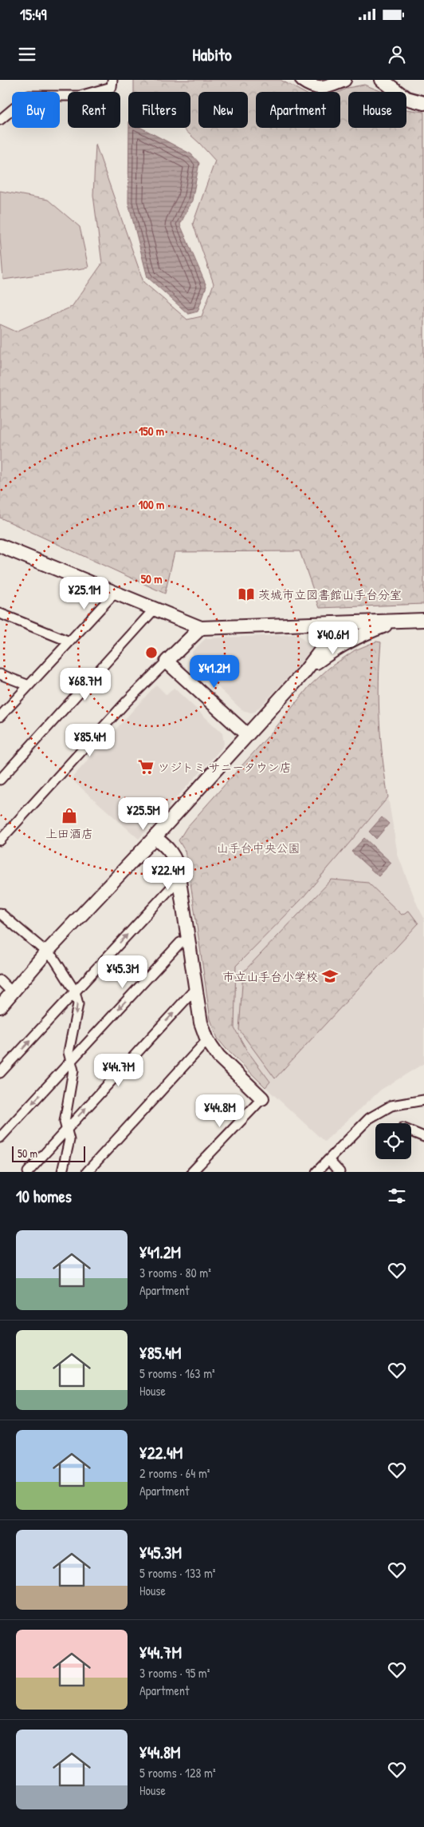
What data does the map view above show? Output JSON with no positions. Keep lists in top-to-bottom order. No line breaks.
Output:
{"parks":["山手台中央公園"],"places":{"library":["茨城市立図書館山手台分室"],"supermarket":["ツジトミ サニータウン店"],"shop":["上田酒店"],"school or university":["市立山手台小学校"]},"scale_bar":"50 m","page":{"status":"15:49","header":"Habito","chip":["Buy","Rent","Filters","New","Apartment","House"],"price":["¥25.1M","¥40.6M","¥41.2M","¥68.7M","¥85.4M","¥25.5M","¥22.4M","¥45.3M","¥44.7M","¥44.8M"],"scale":"50 m","heading":"10 homes","list":[{"name":"¥41.2M","note":"3 rooms · 80 m² · Apartment"},{"name":"¥85.4M","note":"5 rooms · 163 m² · House"},{"name":"¥22.4M","note":"2 rooms · 64 m² · Apartment"},{"name":"¥45.3M","note":"5 rooms · 133 m² · House"},{"name":"¥44.7M","note":"3 rooms · 95 m² · Apartment"},{"name":"¥44.8M","note":"5 rooms · 128 m² · House"}]},"rings":["150 m","100 m","50 m"]}
